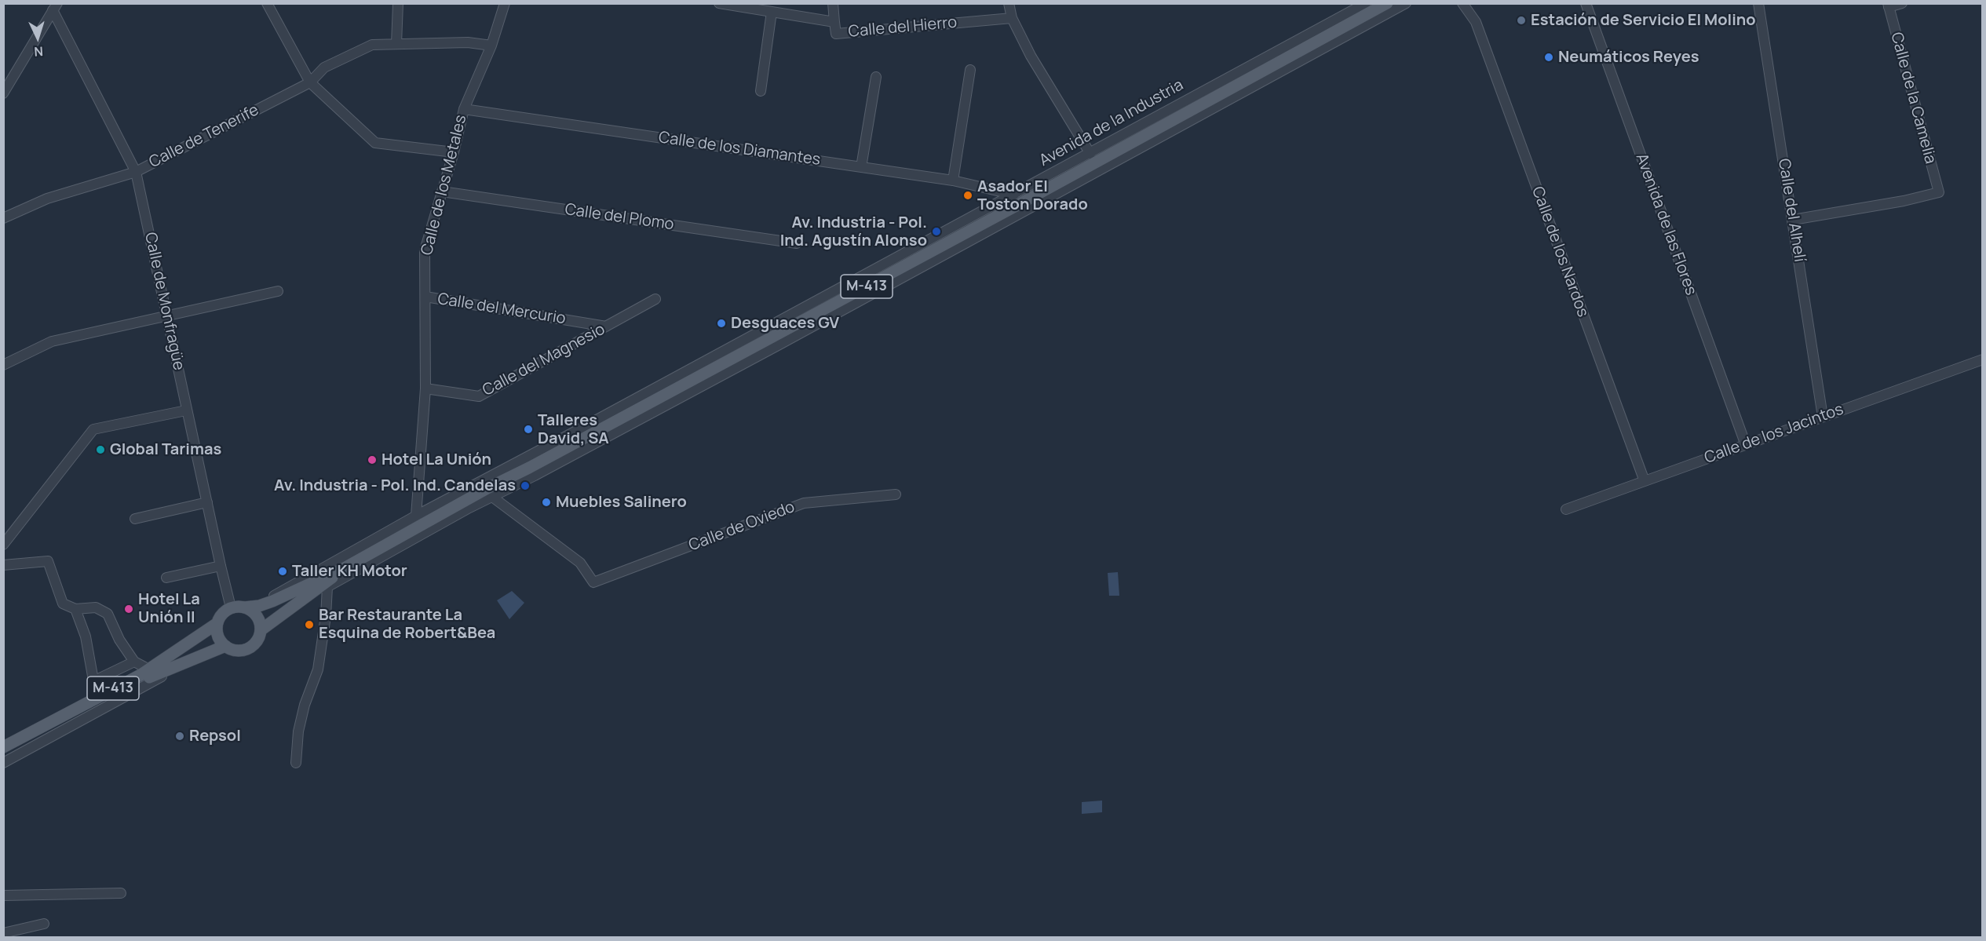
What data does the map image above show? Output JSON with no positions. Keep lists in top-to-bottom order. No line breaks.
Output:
{"streets":{"main road":["Avenida de la Industria","M-413"],"street":["Calle del Hierro","Calle de la Camelia","Calle de Tenerife","Calle de los Diamantes","Calle de los Metales","Calle del Alhelí","Calle del Plomo","Avenida de las Flores","Calle de los Nardos","Calle de Monfragüe","Calle del Mercurio","Calle del Magnesio","Calle de los Jacintos","Calle de Oviedo"]},"crossings":[["Calle de la Camelia","Calle del Alhelí"],["Avenida de la Industria","Calle de los Diamantes"],["Avenida de la Industria","Calle de los Metales"],["Avenida de la Industria","M-413"],["Avenida de la Industria","Calle de Monfragüe"],["Avenida de la Industria","Calle de Oviedo"],["Calle de Tenerife","Calle de los Metales"],["Calle de Tenerife","Calle de Monfragüe"],["Calle de los Diamantes","Calle de los Metales"],["Calle de los Metales","Calle del Plomo"],["Calle de los Metales","Calle del Mercurio"],["Calle de los Metales","Calle del Magnesio"],["Calle del Alhelí","Calle de los Jacintos"],["Avenida de las Flores","Calle de los Jacintos"],["Calle de los Nardos","Calle de los Jacintos"],["M-413","Calle de Monfragüe"],["Calle del Mercurio","Calle del Magnesio"]],"places":["Estación de Servicio El Molino","Neumáticos Reyes","Asador El Toston Dorado","Av. Industria - Pol. Ind. Agustín Alonso","Desguaces GV","Talleres David, SA","Global Tarimas","Hotel La Unión","Av. Industria - Pol. Ind. Candelas","Muebles Salinero","Taller KH Motor","Hotel La Unión II","Bar Restaurante La Esquina de Robert&Bea","Repsol"],"north":"bottom"}
